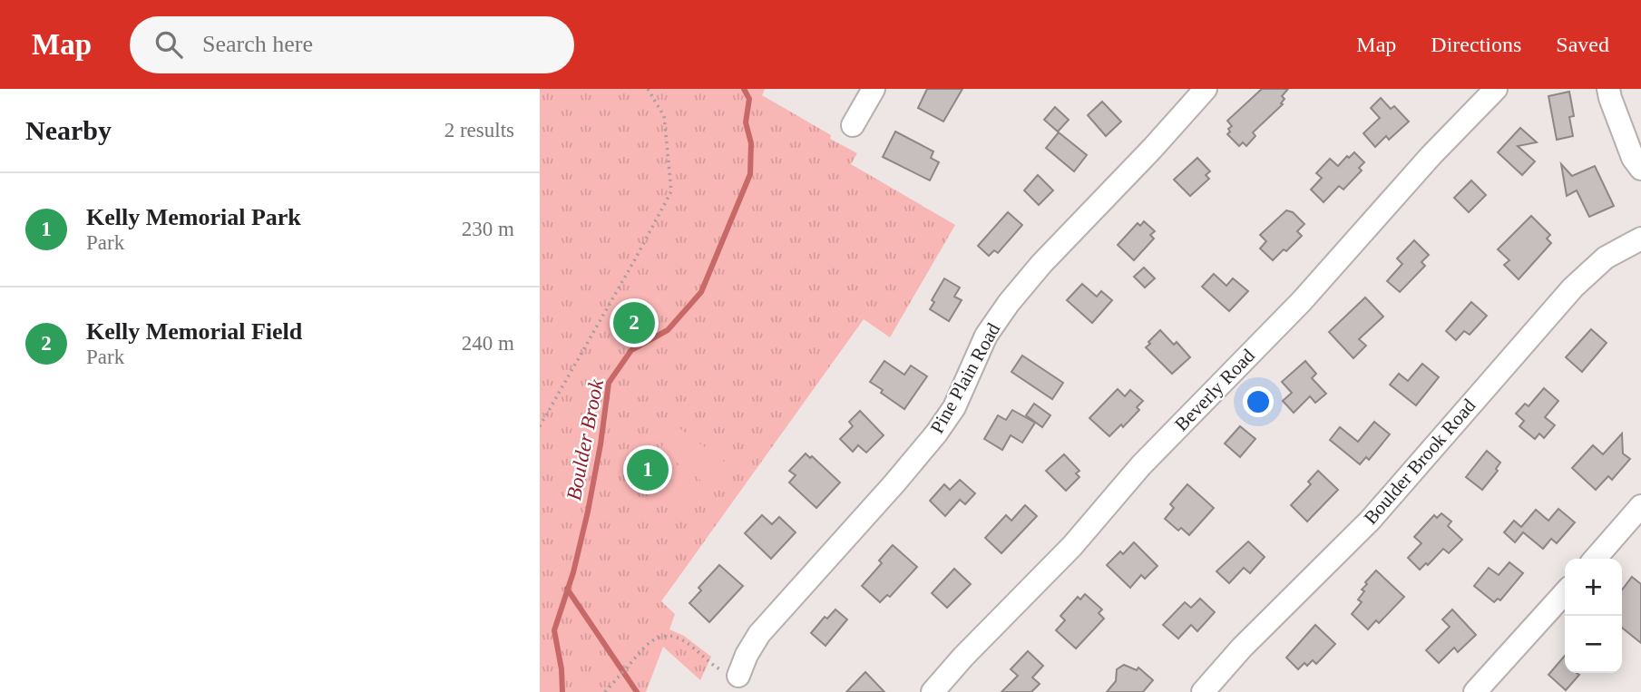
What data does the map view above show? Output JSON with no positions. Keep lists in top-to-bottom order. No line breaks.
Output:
{"streets":{"street":["Pine Plain Road","Beverly Road","Boulder Brook Road"]},"water":["Boulder Brook"],"page":{"header":"Map","search":"Search here","nav":["Map","Directions","Saved"],"heading":["Nearby","2 results"],"list":[{"mark":"1","name":"Kelly Memorial Park","note":"Park","value":"230 m"},{"mark":"2","name":"Kelly Memorial Field","note":"Park","value":"240 m"}],"pins":["2","1"],"map_buttons":["+","−"]}}
